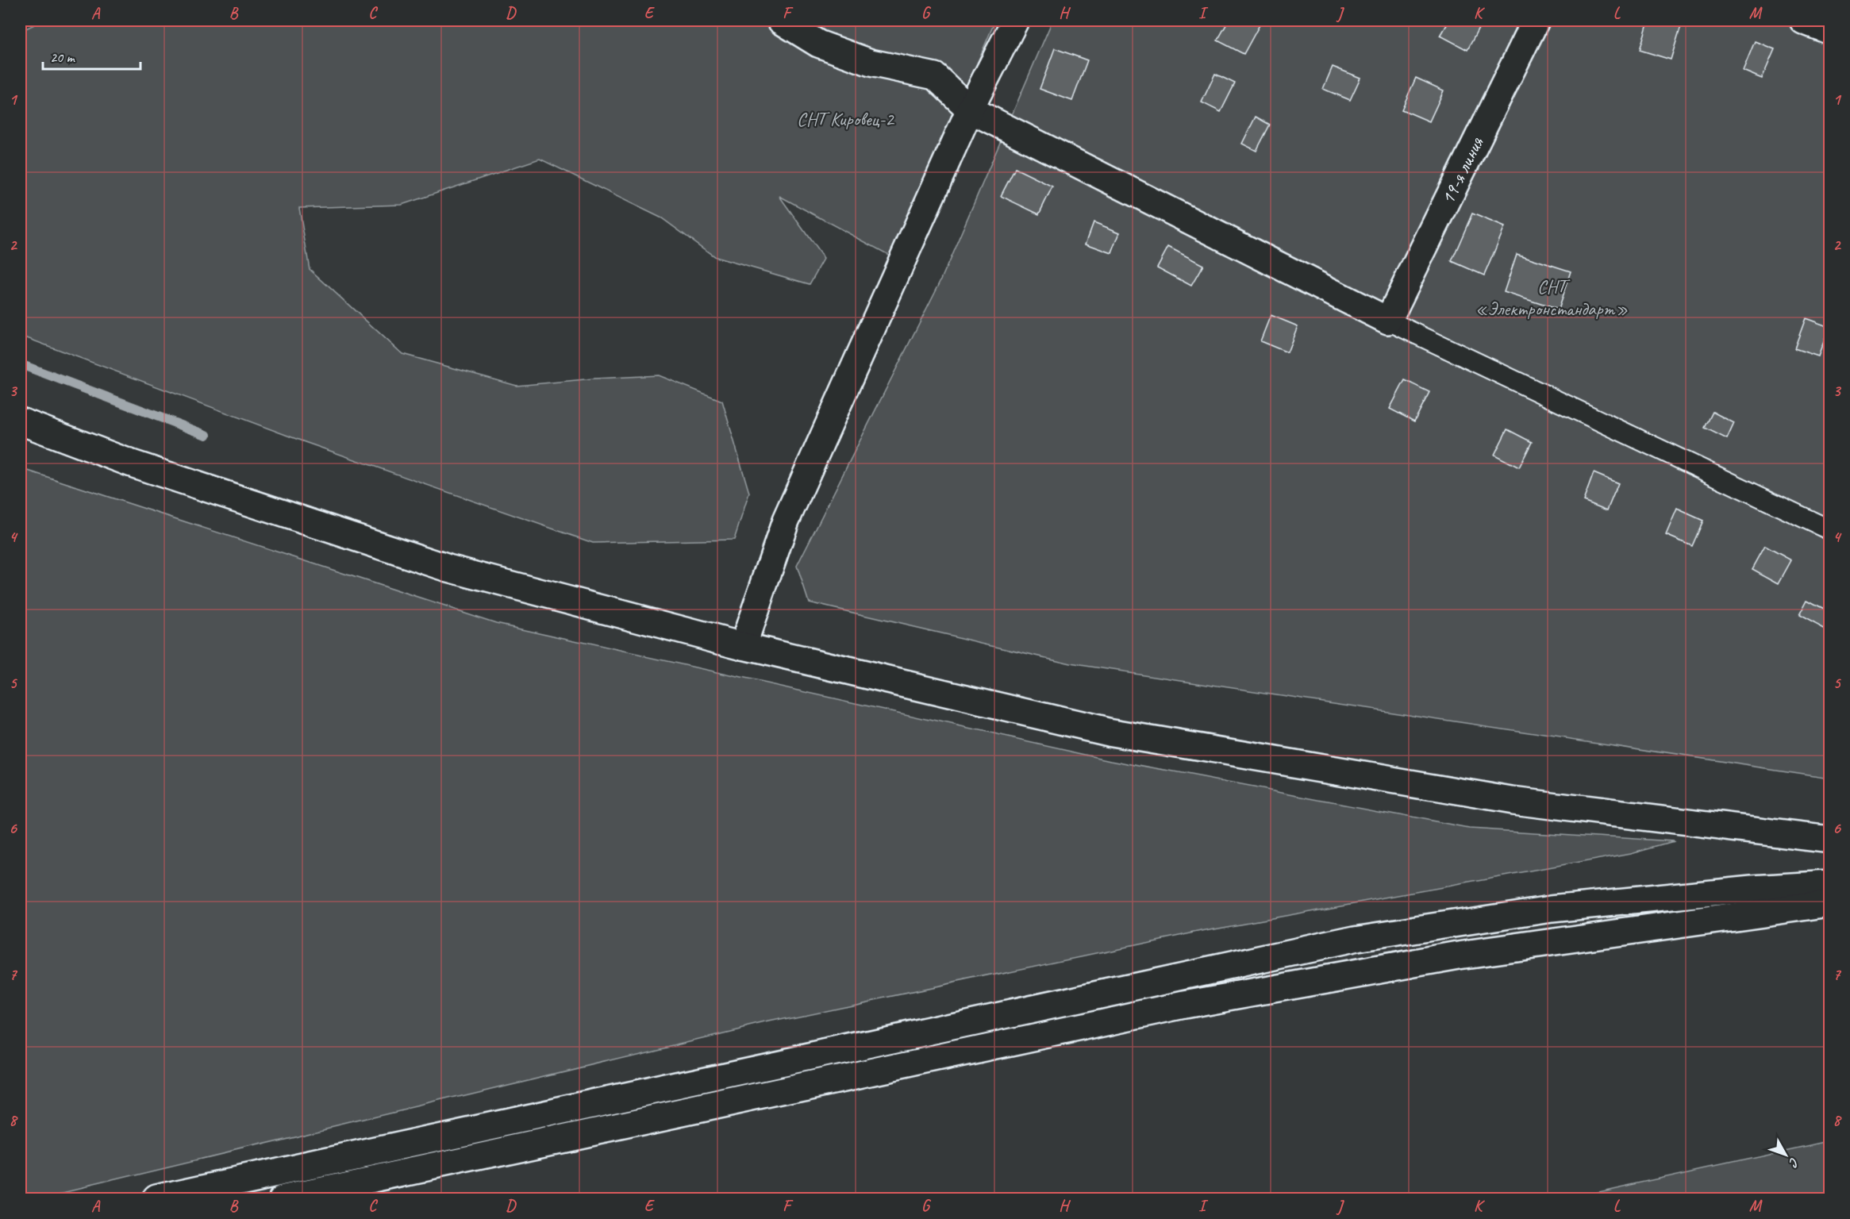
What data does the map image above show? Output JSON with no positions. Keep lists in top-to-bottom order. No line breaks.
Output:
{"streets":{"main road":["19-я линия"]},"parks":["СНТ Кировец-2","СНТ «Электронстандарт»"],"scale_bar":"20 m","north":"bottom right","grid":{"columns":["A","B","C","D","E","F","G","H","I","J","K","L","M"],"rows":["1","2","3","4","5","6","7","8"]}}
